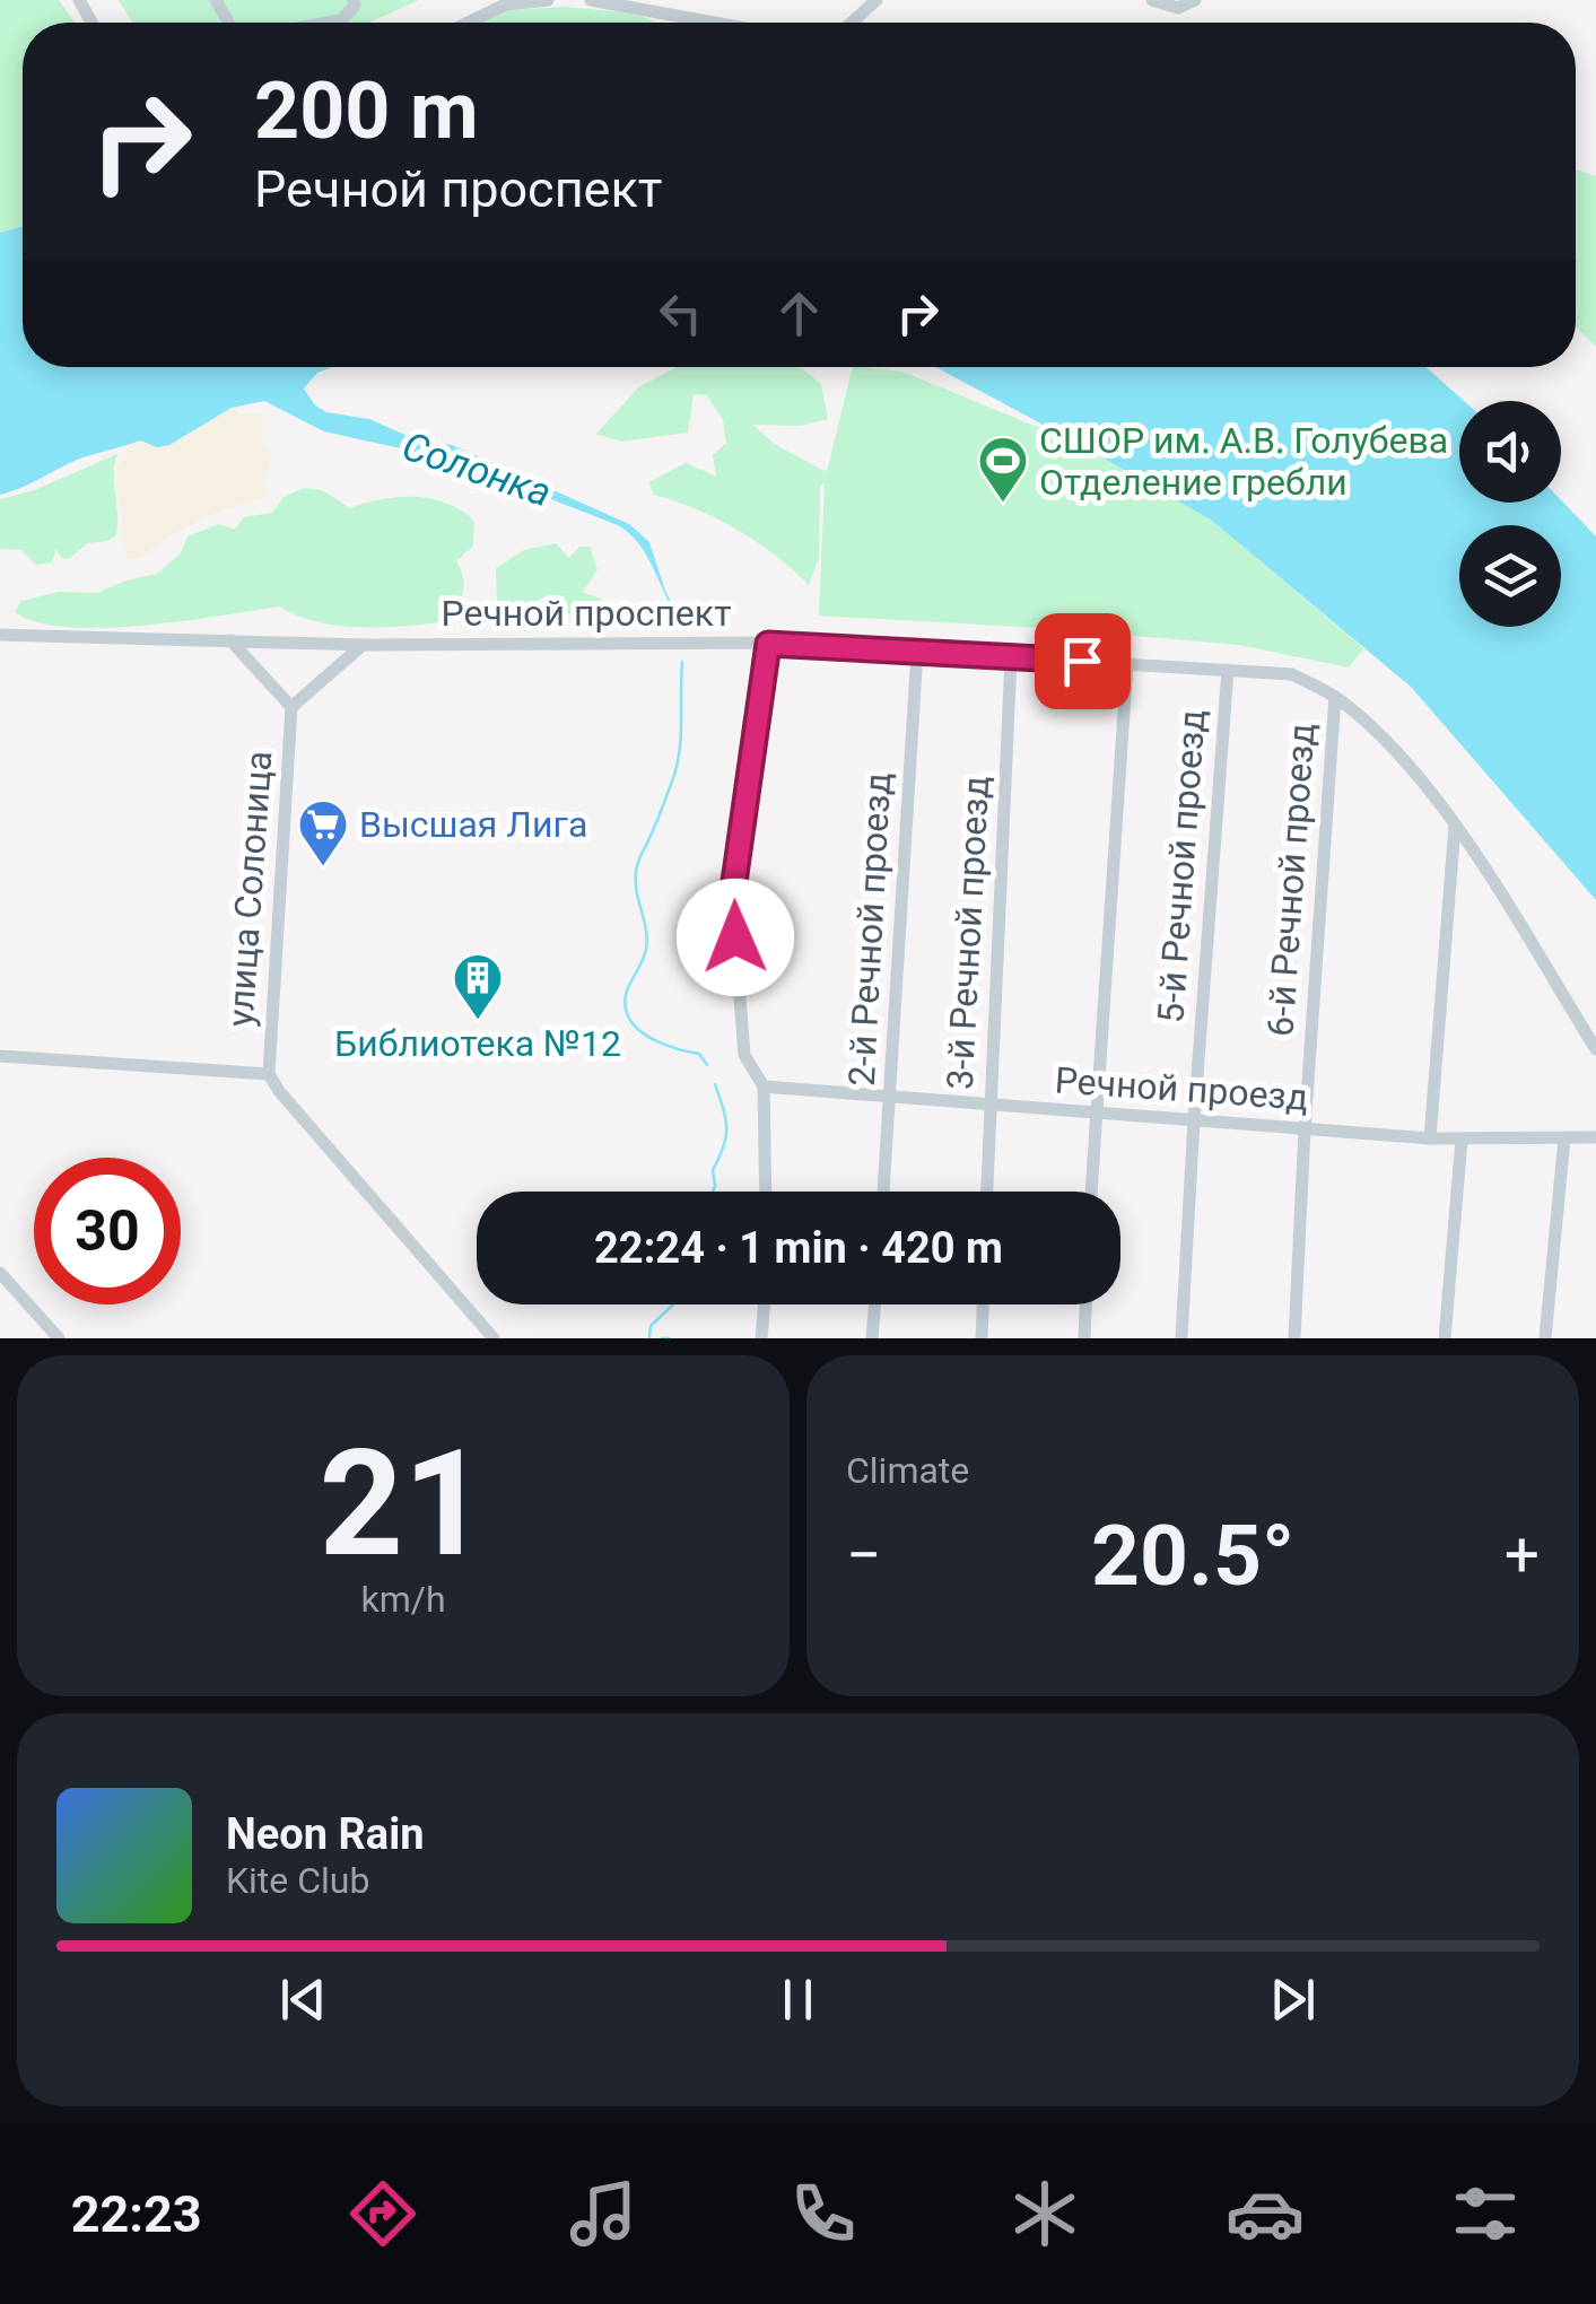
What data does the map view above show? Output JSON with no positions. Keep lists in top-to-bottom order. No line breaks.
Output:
{"streets":{"street":["Речной проспект","5-й Речной проезд","6-й Речной проезд","улица Солоница","2-й Речной проезд","3-й Речной проезд","Речной проезд"]},"crossings":[["Речной проспект","5-й Речной проезд"],["Речной проспект","6-й Речной проезд"],["Речной проспект","2-й Речной проезд"],["Речной проспект","3-й Речной проезд"],["5-й Речной проезд","Речной проезд"],["6-й Речной проезд","Речной проезд"],["2-й Речной проезд","Речной проезд"],["3-й Речной проезд","Речной проезд"]],"water":["Солонка"],"places":{"sports":["СШОР им. А.В. Голубева Отделение гребли"],"supermarket":["Высшая Лига"],"building":["Библиотека №12"]},"page":{"turn":["200 m","Речной проспект"],"limit":"30","trip":"22:24 · 1 min · 420 m","tile":[["21","km/h"],"Climate"],"heat":["−","20.5°","+"],"song":["Neon Rain","Kite Club"],"tabs":"22:23"}}
